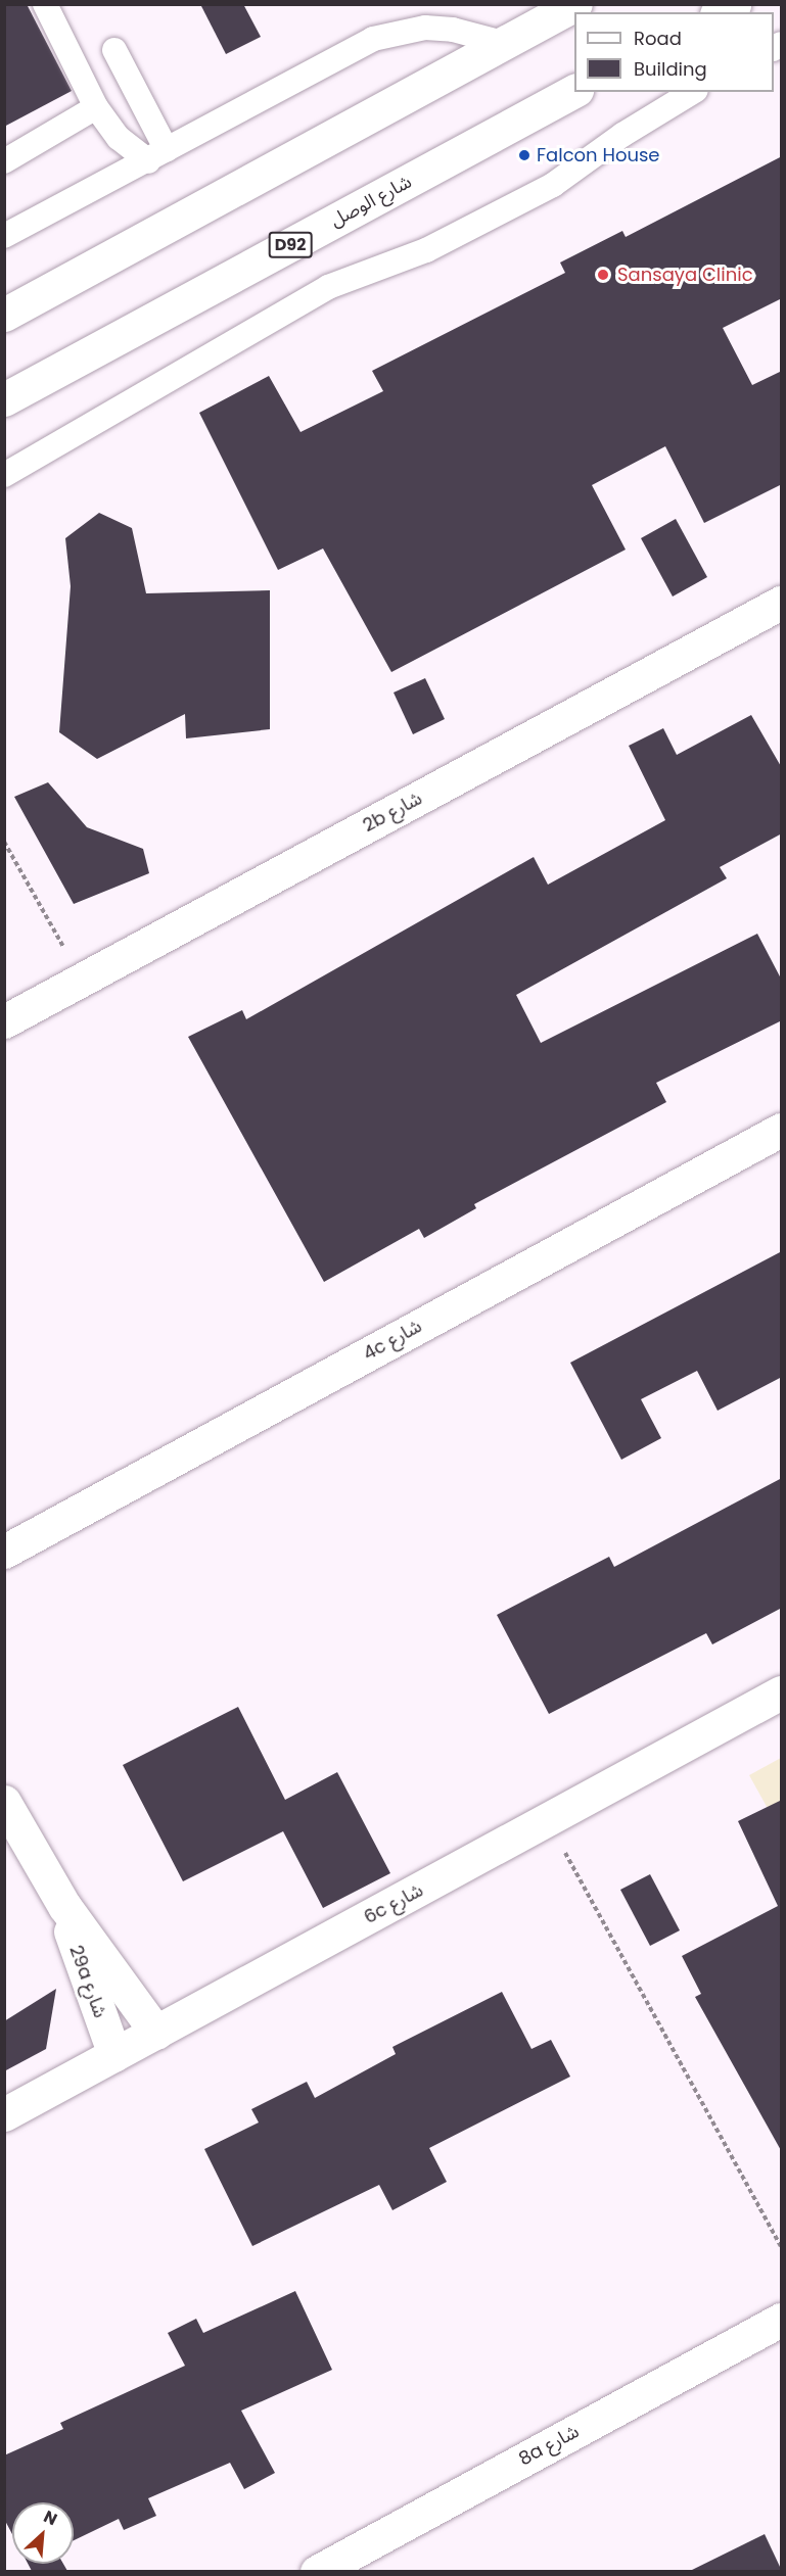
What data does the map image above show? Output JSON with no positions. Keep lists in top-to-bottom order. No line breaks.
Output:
{"streets":{"street":["شارع الوصل","D92","2b شارع","4c شارع","6c شارع","29a شارع","8a شارع"]},"crossings":[["6c شارع","29a شارع"]],"places":["Falcon House","Sansaya Clinic"],"legend":["Road","Building"],"north":"top right"}
